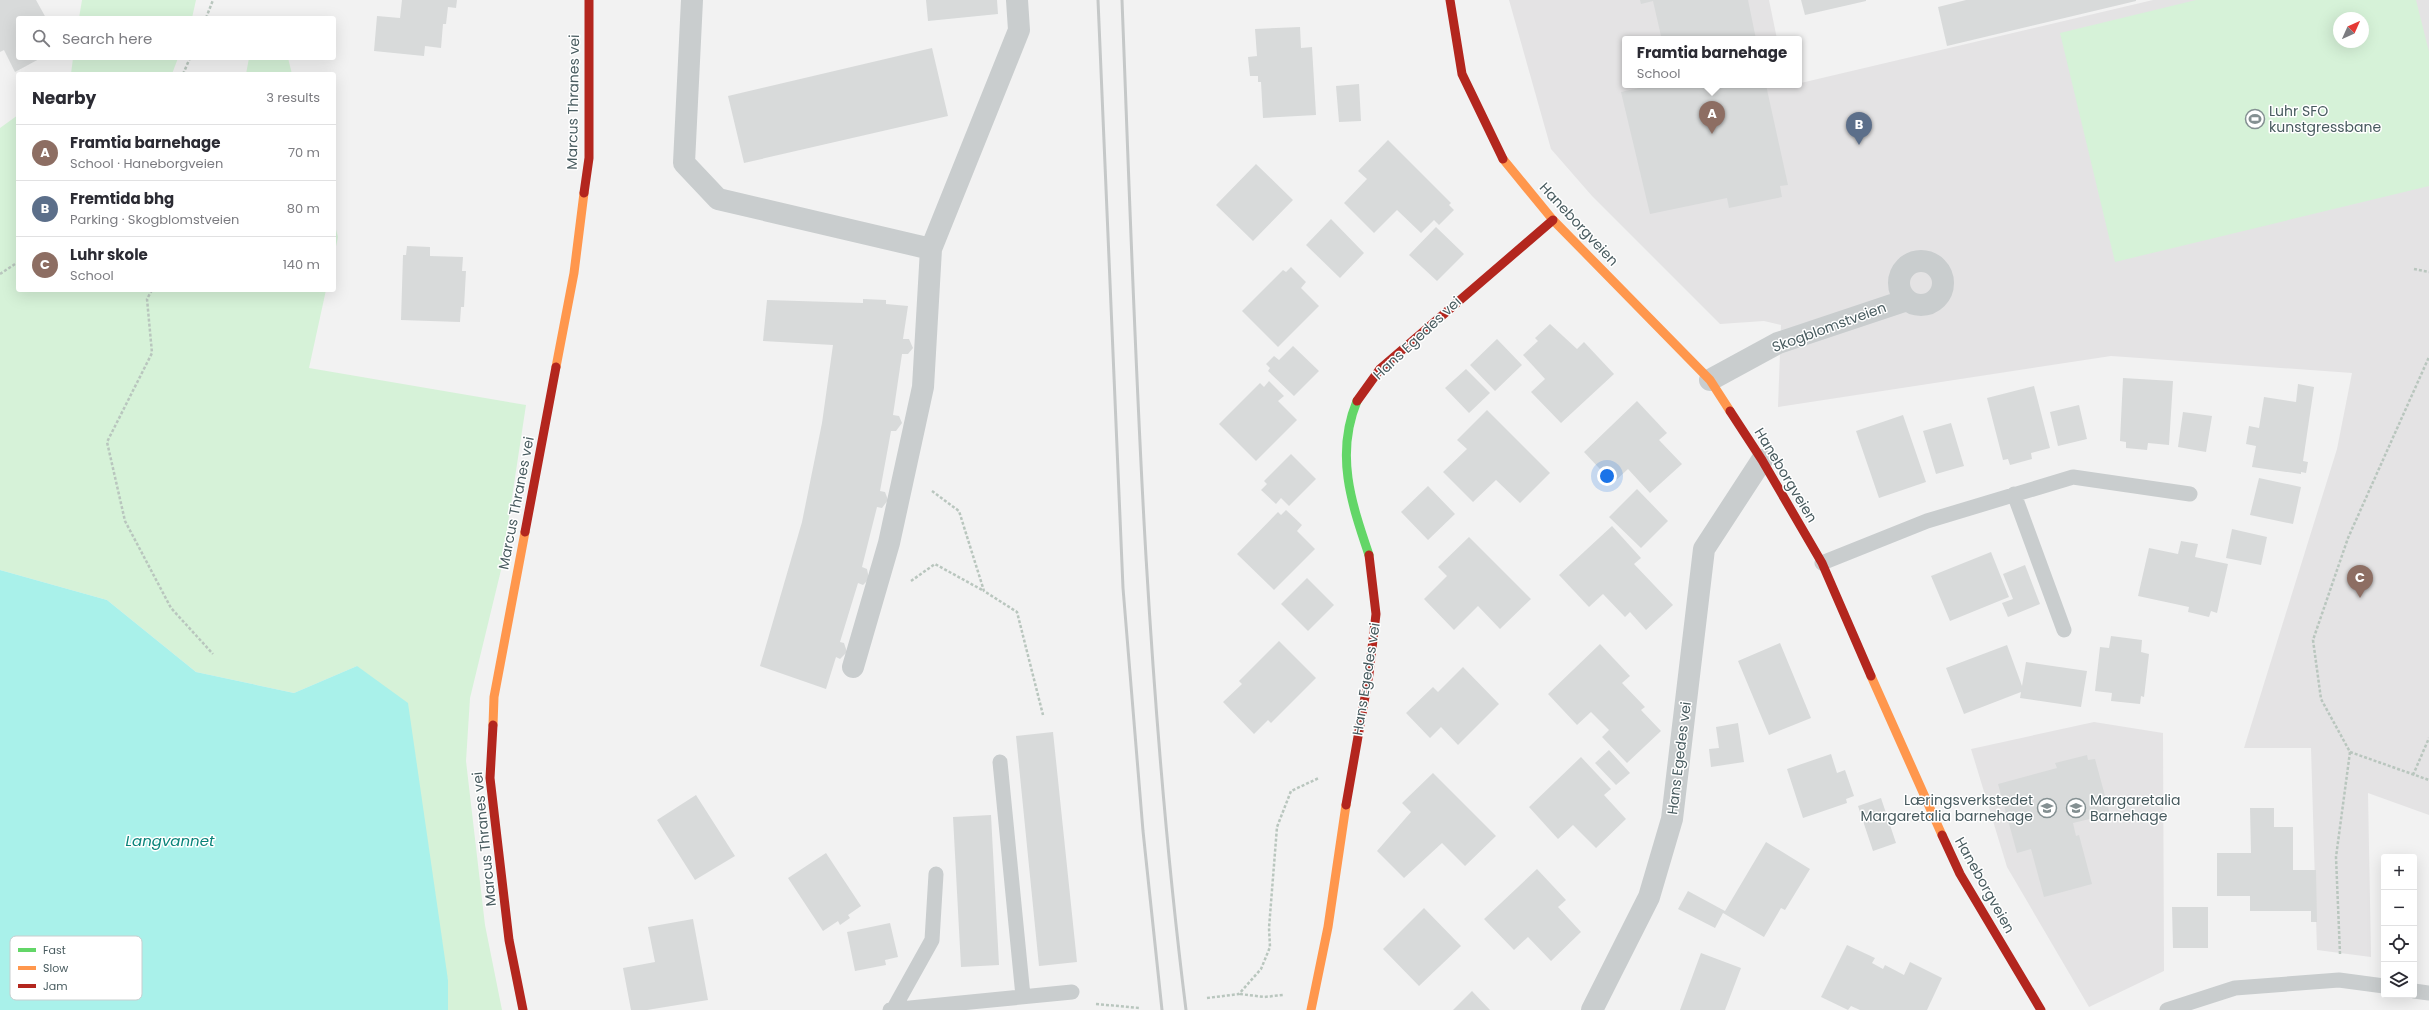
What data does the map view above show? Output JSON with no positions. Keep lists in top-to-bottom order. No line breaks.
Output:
{"streets":{"street":["Marcus Thranes vei","Haneborgveien","Skogblomstveien","Hans Egedes vei"]},"crossings":[["Haneborgveien","Skogblomstveien"],["Haneborgveien","Hans Egedes vei"]],"water":["Langvannet"],"places":{"sports":["Luhr SFO kunstgressbane"],"school or university":["Læringsverkstedet Margaretalia barnehage","Margaretalia Barnehage"]},"legend":["Fast","Slow","Jam"],"north":"top right","page":{"search":"Search here","popup":["Framtia barnehage","School"],"heading":["Nearby","3 results"],"pins":["A","B","C"],"list":[{"mark":"A","name":"Framtia barnehage","note":"School · Haneborgveien","value":"70 m"},{"mark":"B","name":"Fremtida bhg","note":"Parking · Skogblomstveien","value":"80 m"},{"mark":"C","name":"Luhr skole","note":"School","value":"140 m"}],"map_buttons":["+","−"]}}
